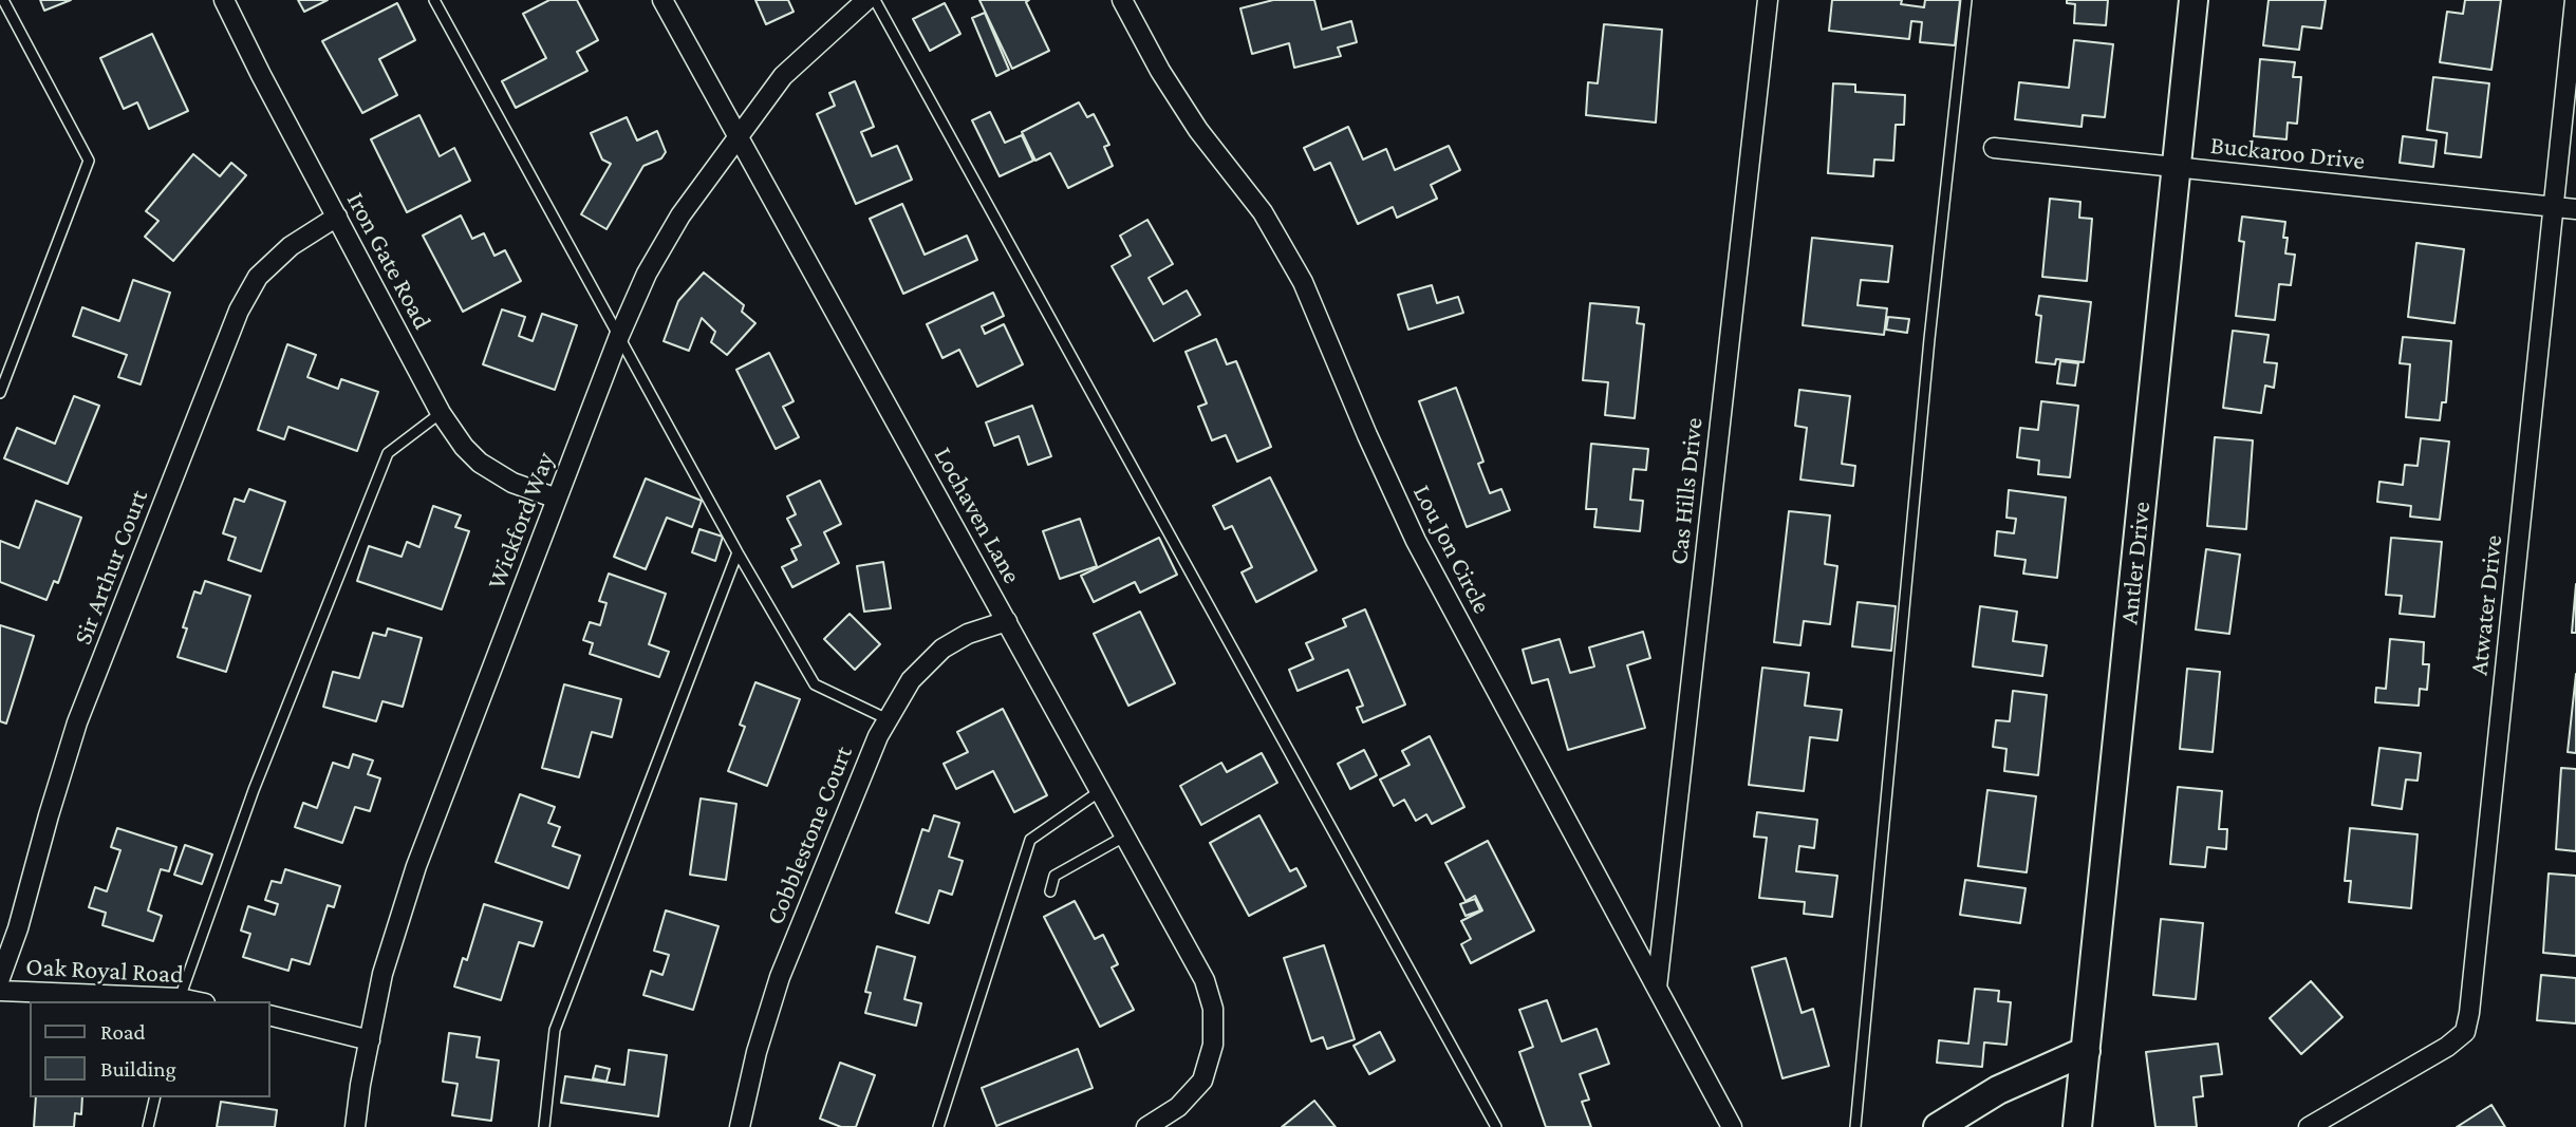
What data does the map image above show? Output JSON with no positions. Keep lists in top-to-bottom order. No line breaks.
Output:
{"streets":{"street":["Buckaroo Drive","Iron Gate Road","Cas Hills Drive","Lochaven Lane","Wickford Way","Lou Jon Circle","Antler Drive","Sir Arthur Court","Atwater Drive","Cobblestone Court","Oak Royal Road"]},"crossings":[["Buckaroo Drive","Antler Drive"],["Buckaroo Drive","Atwater Drive"],["Iron Gate Road","Wickford Way"],["Iron Gate Road","Sir Arthur Court"],["Cas Hills Drive","Lou Jon Circle"],["Lochaven Lane","Wickford Way"],["Lochaven Lane","Cobblestone Court"]],"legend":["Road","Building"]}
